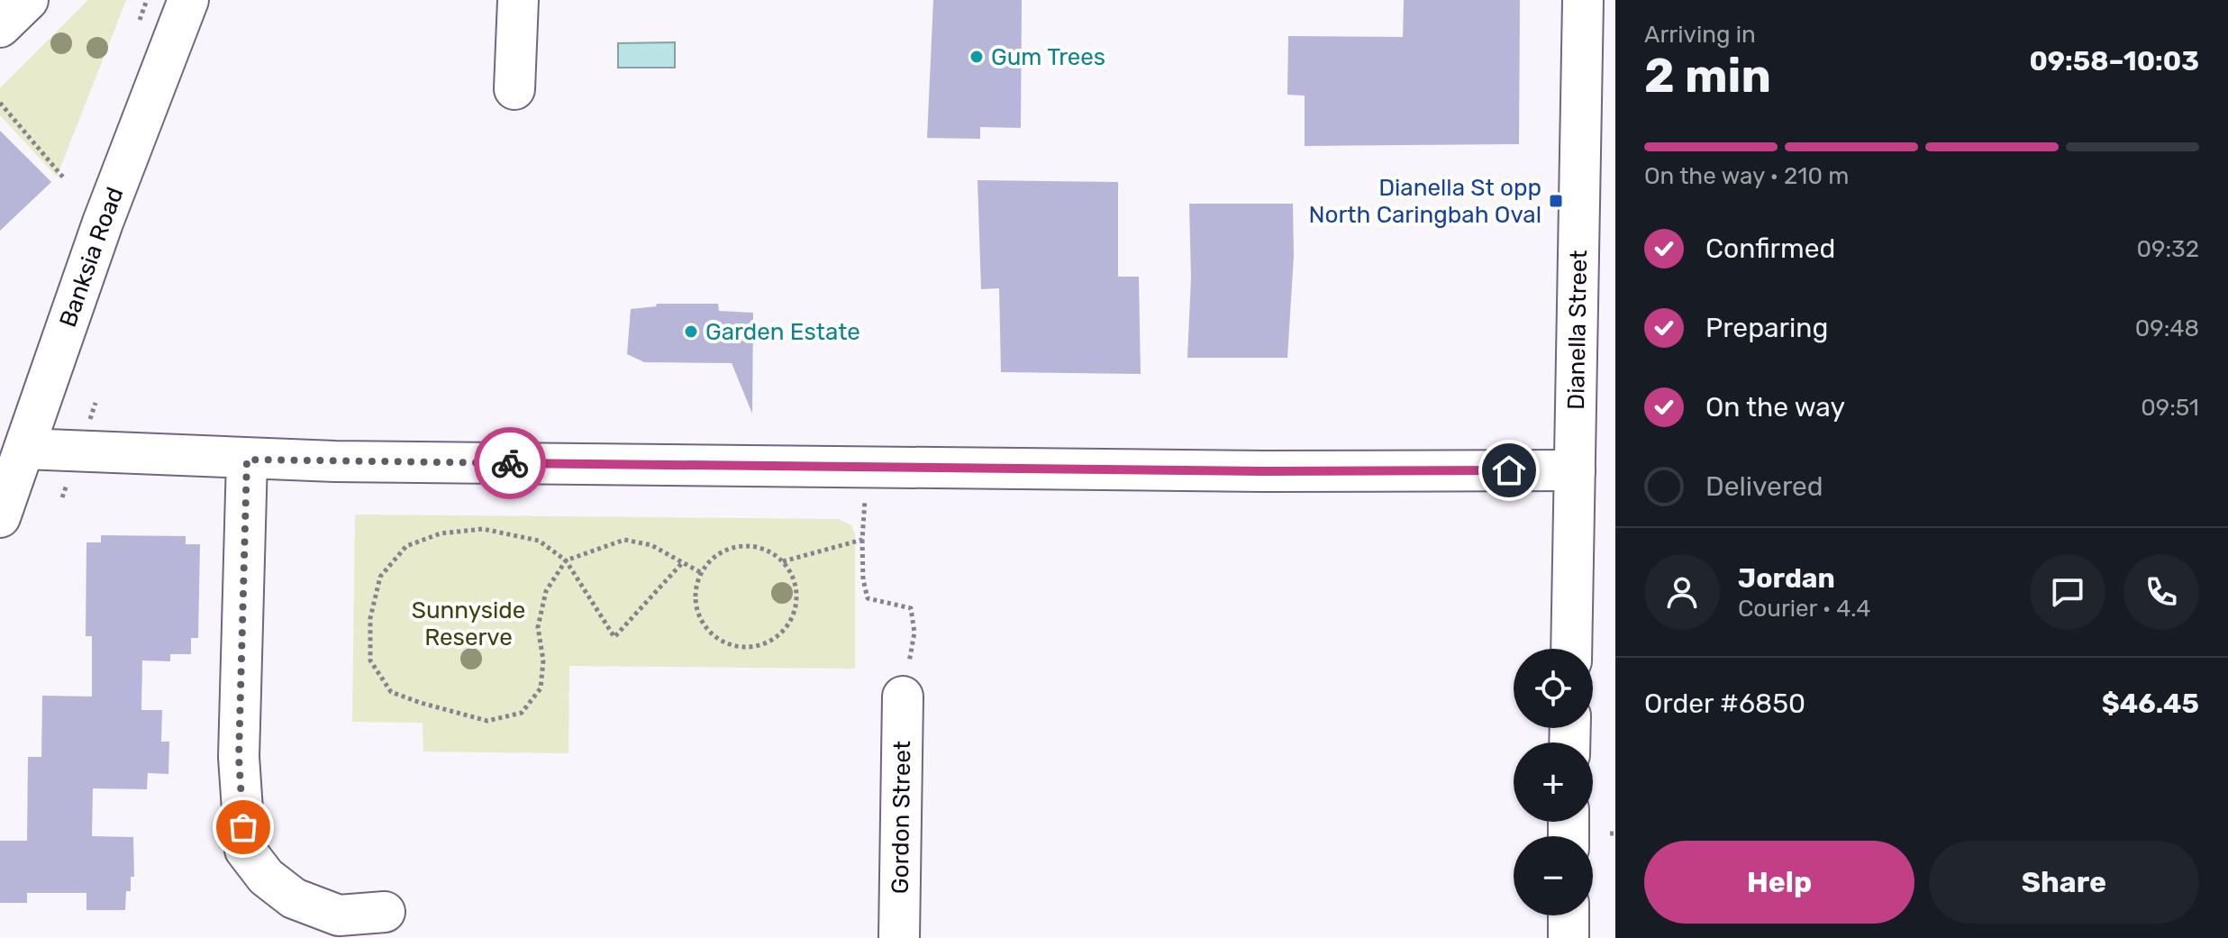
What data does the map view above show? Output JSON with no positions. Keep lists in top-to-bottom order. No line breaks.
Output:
{"streets":{"street":["Banksia Road","Dianella Street","Gordon Street"]},"parks":["Sunnyside Reserve"],"places":{"other":["Gum Trees","Garden Estate"],"transit":["Dianella St opp North Caringbah Oval"]},"page":{"heading":["2 min","Arriving in","09:58–10:03"],"panel":["Jordan","Courier · 4.4","Order #6850","$46.45"],"bar":"On the way · 210 m","list":[["Confirmed","09:32"],["Preparing","09:48"],["On the way","09:51"],"Delivered"],"map_buttons":["+","−"],"buttons":["Help","Share"]}}
